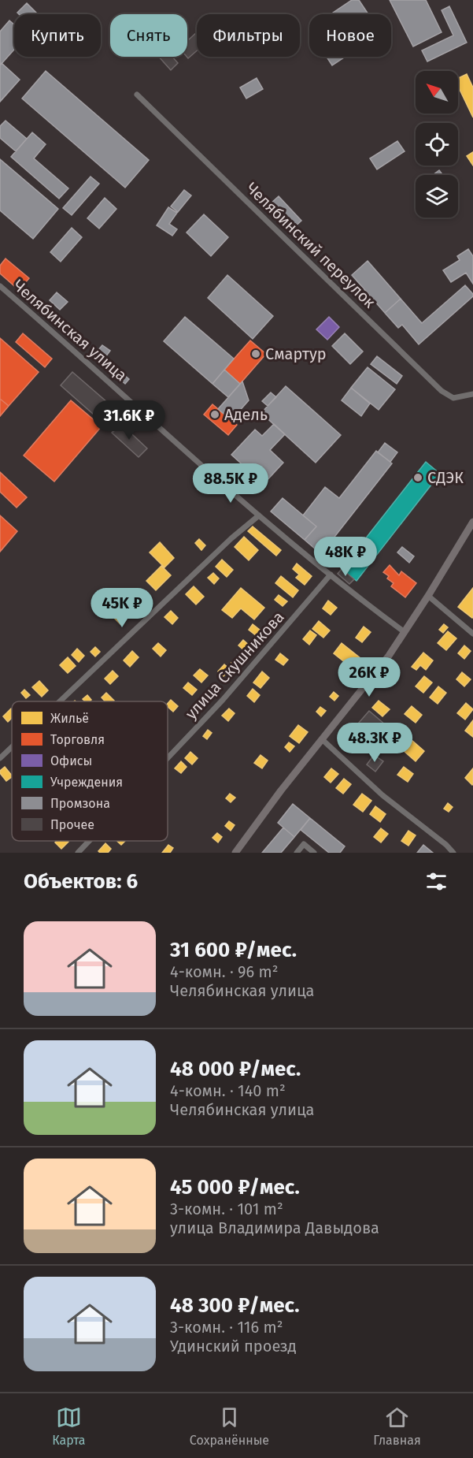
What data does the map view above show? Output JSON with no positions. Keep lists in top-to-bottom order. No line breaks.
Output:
{"streets":{"street":["Челябинский переулок","Челябинская улица","улица Скушникова"]},"crossings":[["Челябинская улица","улица Скушникова"]],"places":["Смартур","Адель","СДЭК"],"legend":["Жильё","Торговля","Офисы","Учреждения","Промзона","Прочее"],"north":"top left","page":{"chip":["Купить","Снять","Фильтры","Новое"],"price":["31.6K ₽","88.5K ₽","48K ₽","45K ₽","26K ₽","48.3K ₽"],"heading":"Объектов: 6","list":[{"name":"31 600 ₽/мес.","note":"4-комн. · 96 m² · Челябинская улица"},{"name":"48 000 ₽/мес.","note":"4-комн. · 140 m² · Челябинская улица"},{"name":"45 000 ₽/мес.","note":"3-комн. · 101 m² · улица Владимира Давыдова"},{"name":"48 300 ₽/мес.","note":"3-комн. · 116 m² · Удинский проезд"}],"tabs":["Карта","Сохранённые","Главная"]}}
